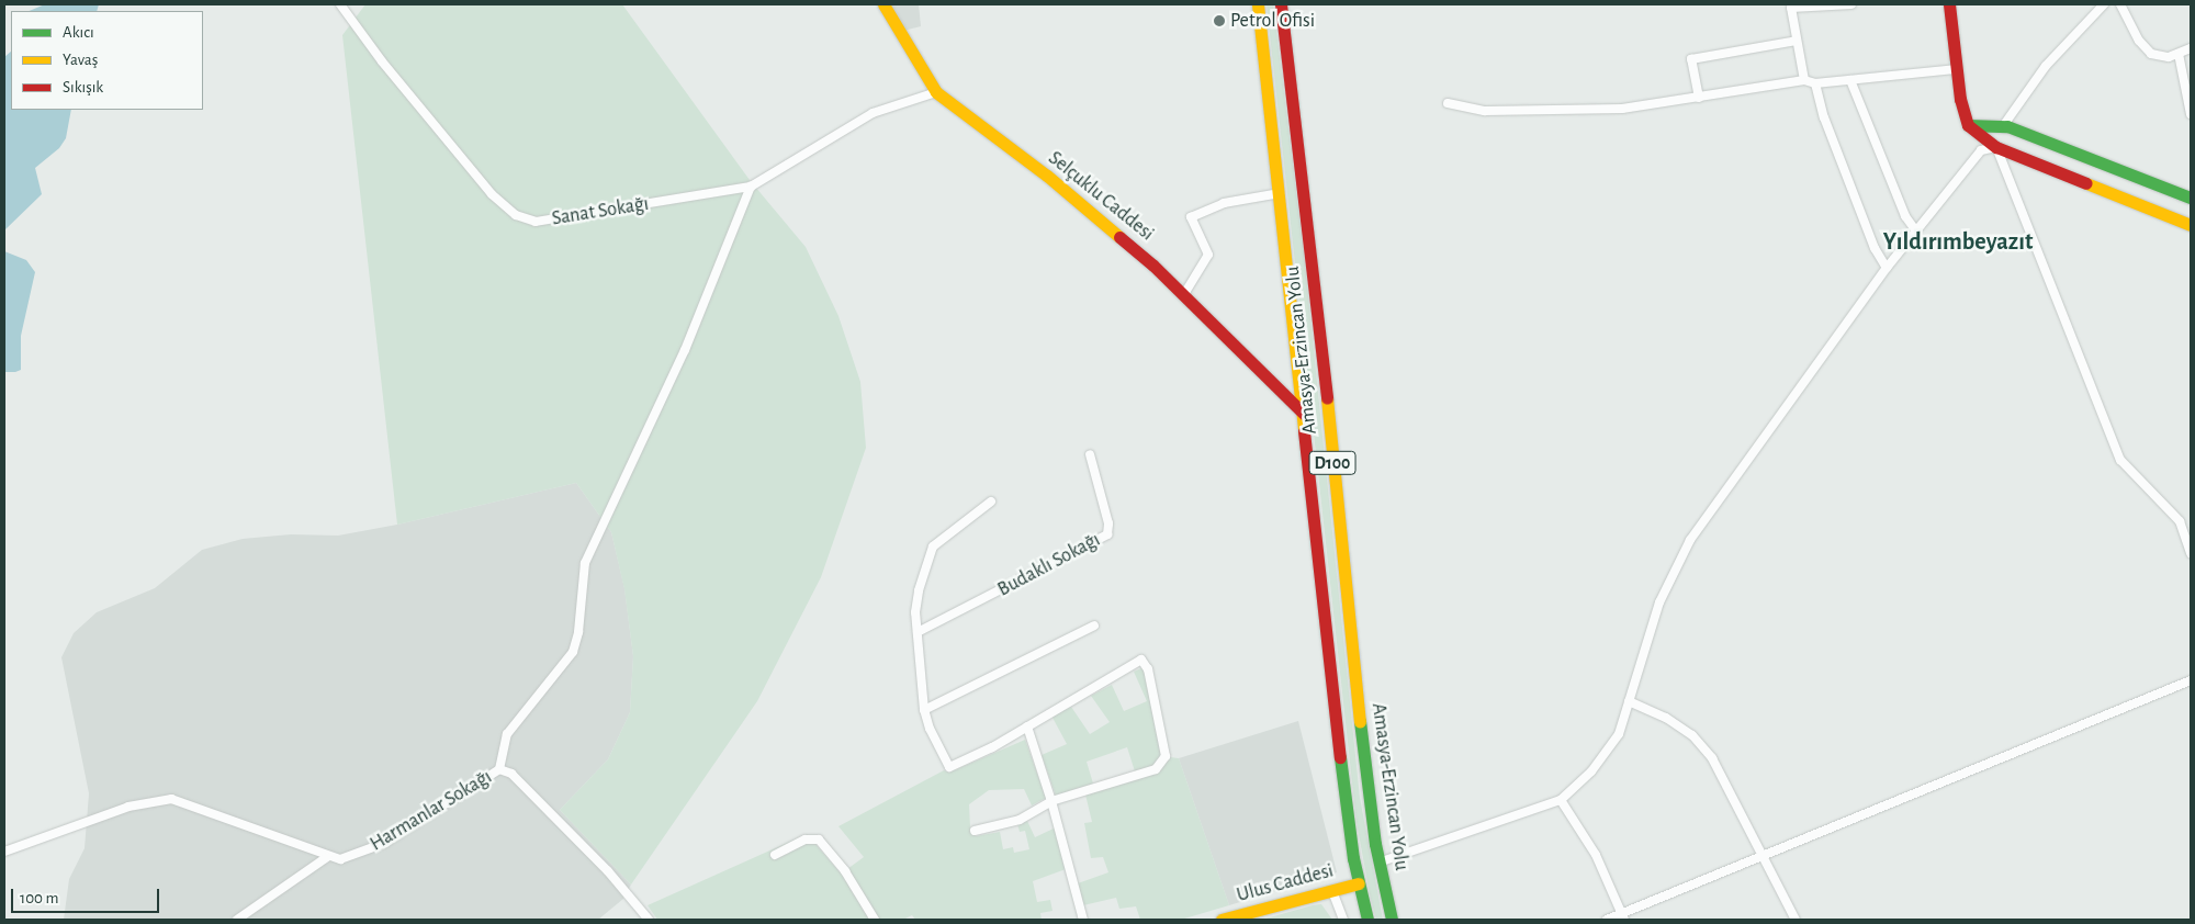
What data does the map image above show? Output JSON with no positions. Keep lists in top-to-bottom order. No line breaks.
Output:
{"streets":{"main road":["Selçuklu Caddesi","Amasya-Erzincan Yolu","D100","Ulus Caddesi"],"street":["Sanat Sokağı","Budaklı Sokağı","Harmanlar Sokağı"]},"crossings":[["Selçuklu Caddesi","Sanat Sokağı"],["Selçuklu Caddesi","Amasya-Erzincan Yolu"],["Amasya-Erzincan Yolu","Ulus Caddesi"]],"districts":["Yıldırımbeyazıt"],"places":["Petrol Ofisi"],"legend":["Akıcı","Yavaş","Sıkışık"],"scale_bar":"100 m"}
